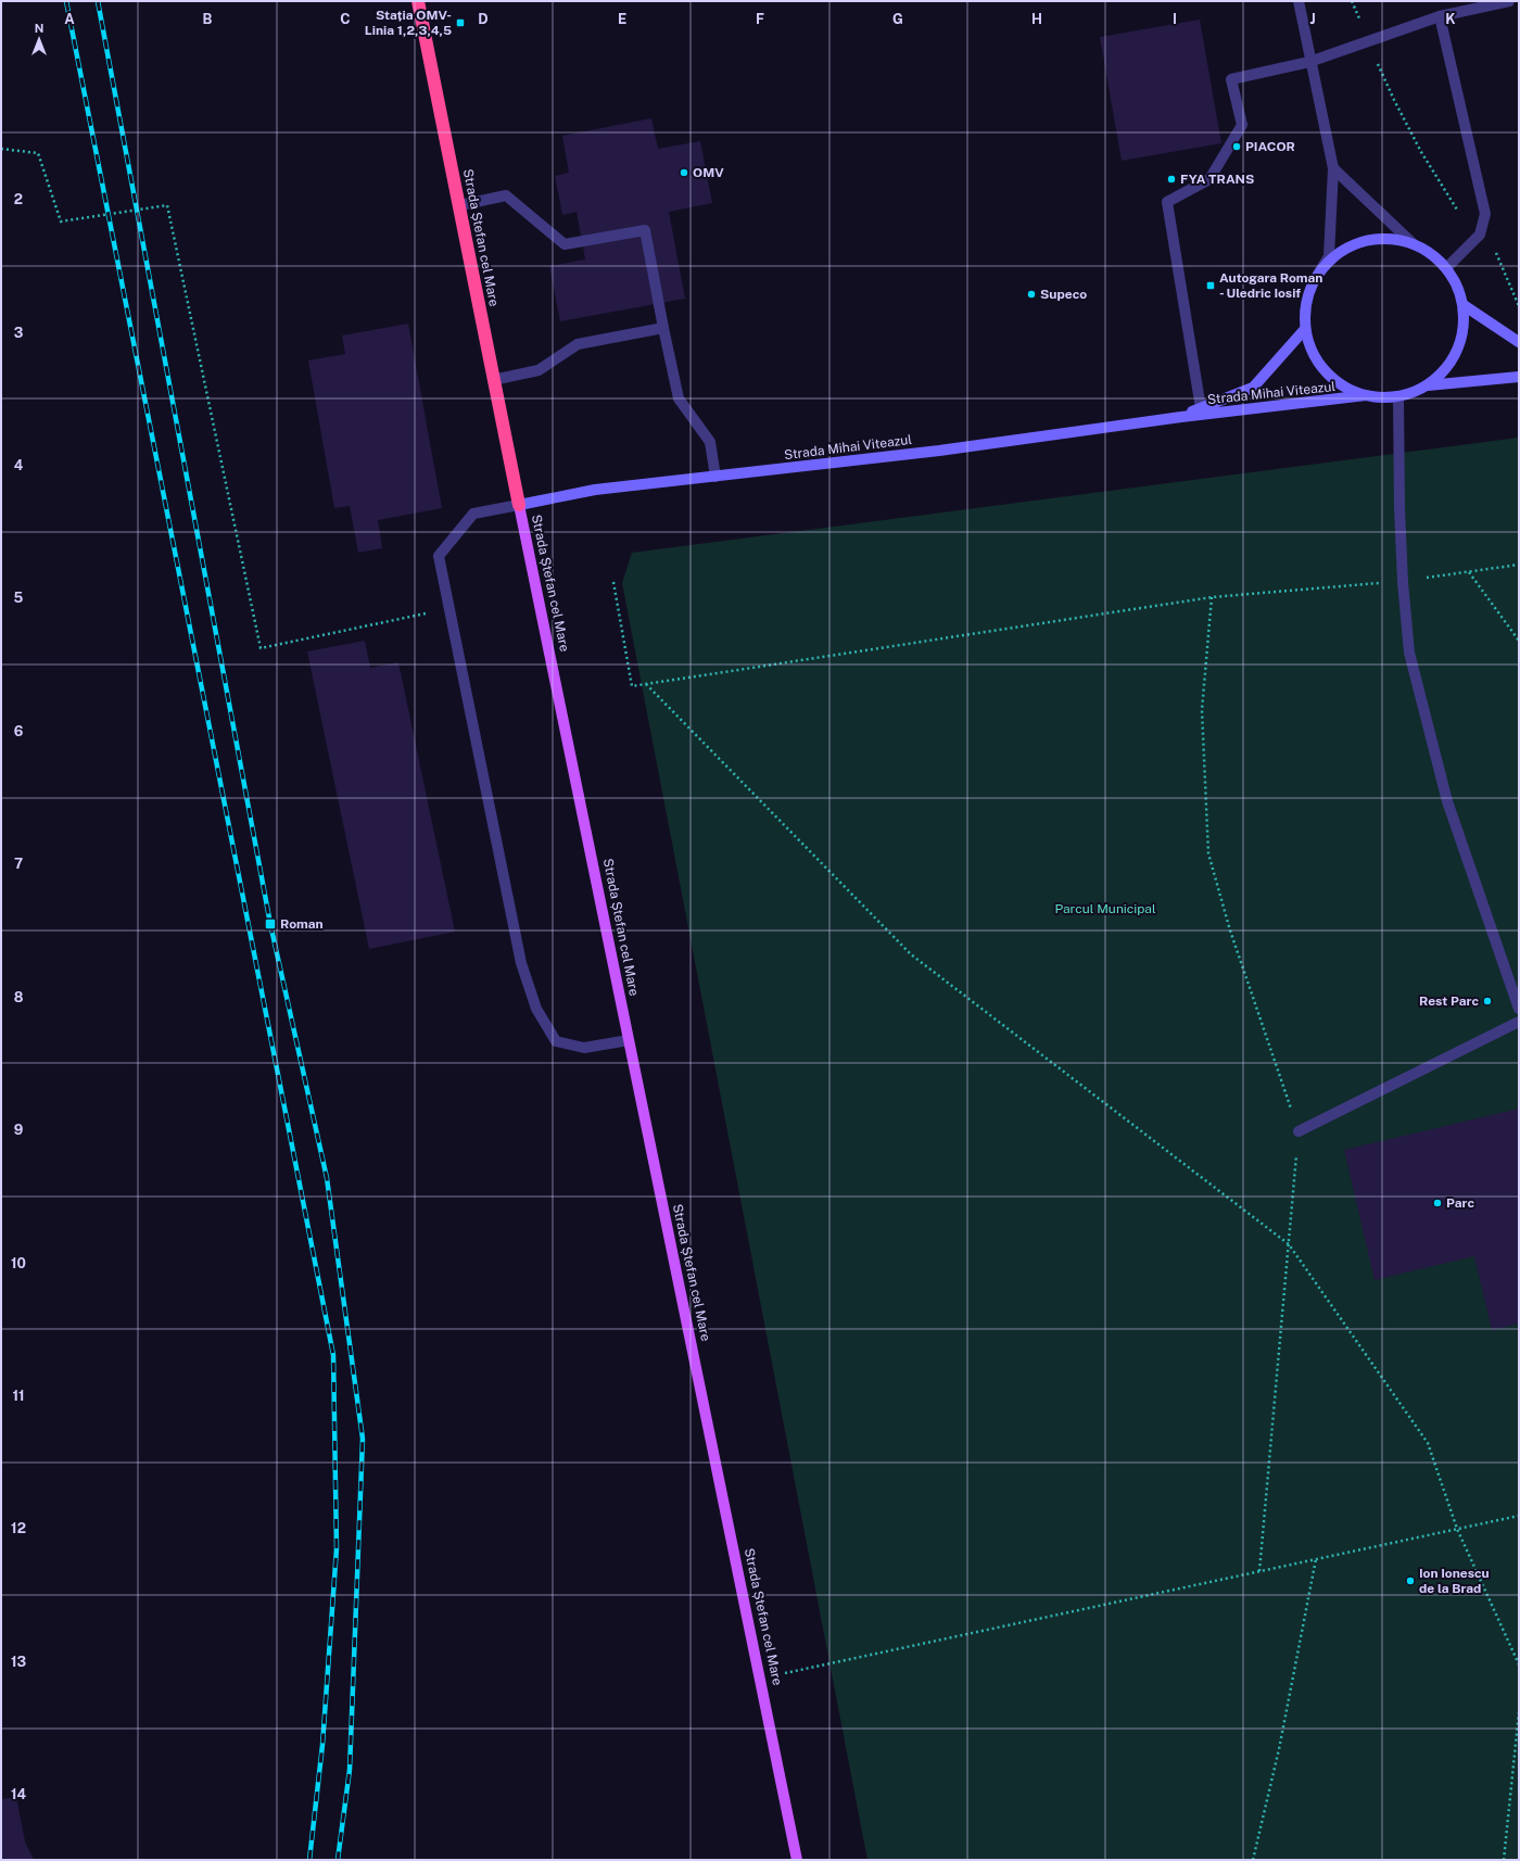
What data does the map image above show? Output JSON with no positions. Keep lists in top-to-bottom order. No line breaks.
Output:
{"streets":{"highway":["Strada Ștefan cel Mare"],"street":["Strada Mihai Viteazul"]},"crossings":[["Strada Ștefan cel Mare","Strada Mihai Viteazul"]],"parks":["Parcul Municipal"],"places":{"transit":["Stația OMV- Linia 1,2,3,4,5","Autogara Roman - Uledric Iosif","Roman"],"other":["PIACOR","OMV","FYA TRANS","Supeco","Rest Parc","Parc","Ion Ionescu de la Brad"]},"north":"top","grid":{"columns":["A","B","C","D","E","F","G","H","I","J","K"],"rows":["2","3","4","5","6","7","8","9","10","11","12","13","14"]}}
